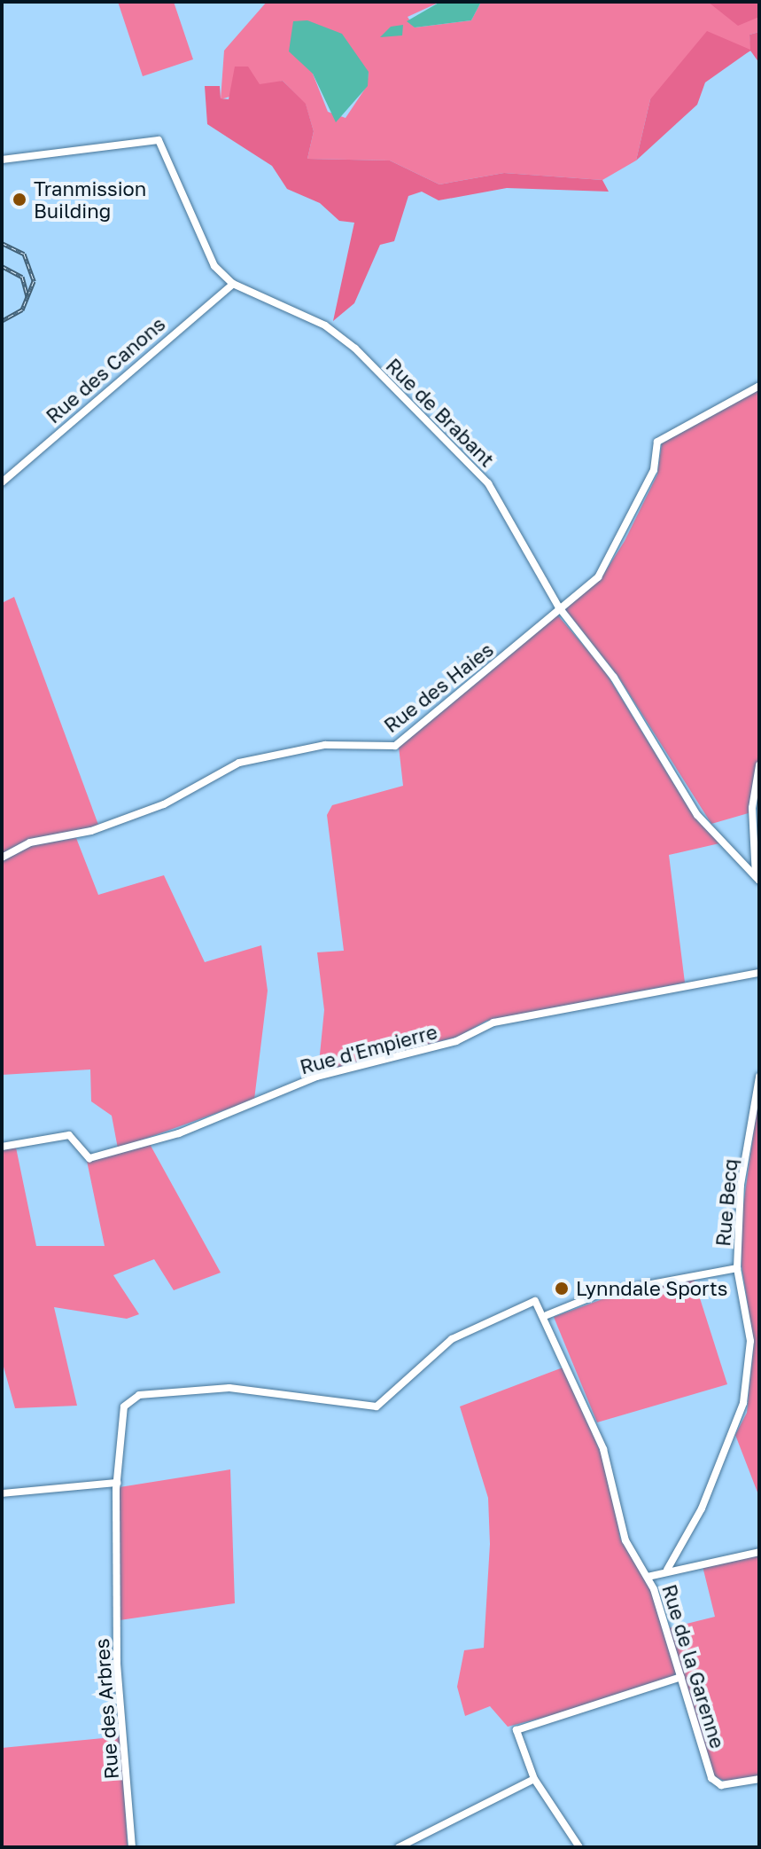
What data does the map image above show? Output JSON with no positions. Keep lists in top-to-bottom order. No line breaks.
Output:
{"streets":{"street":["Rue des Canons","Rue de Brabant","Rue des Haies","Rue d'Empierre","Rue Becq","Rue de la Garenne","Rue des Arbres"]},"crossings":[["Rue des Canons","Rue de Brabant"],["Rue de Brabant","Rue des Haies"]],"places":["Tranmission Building","Lynndale Sports"]}
